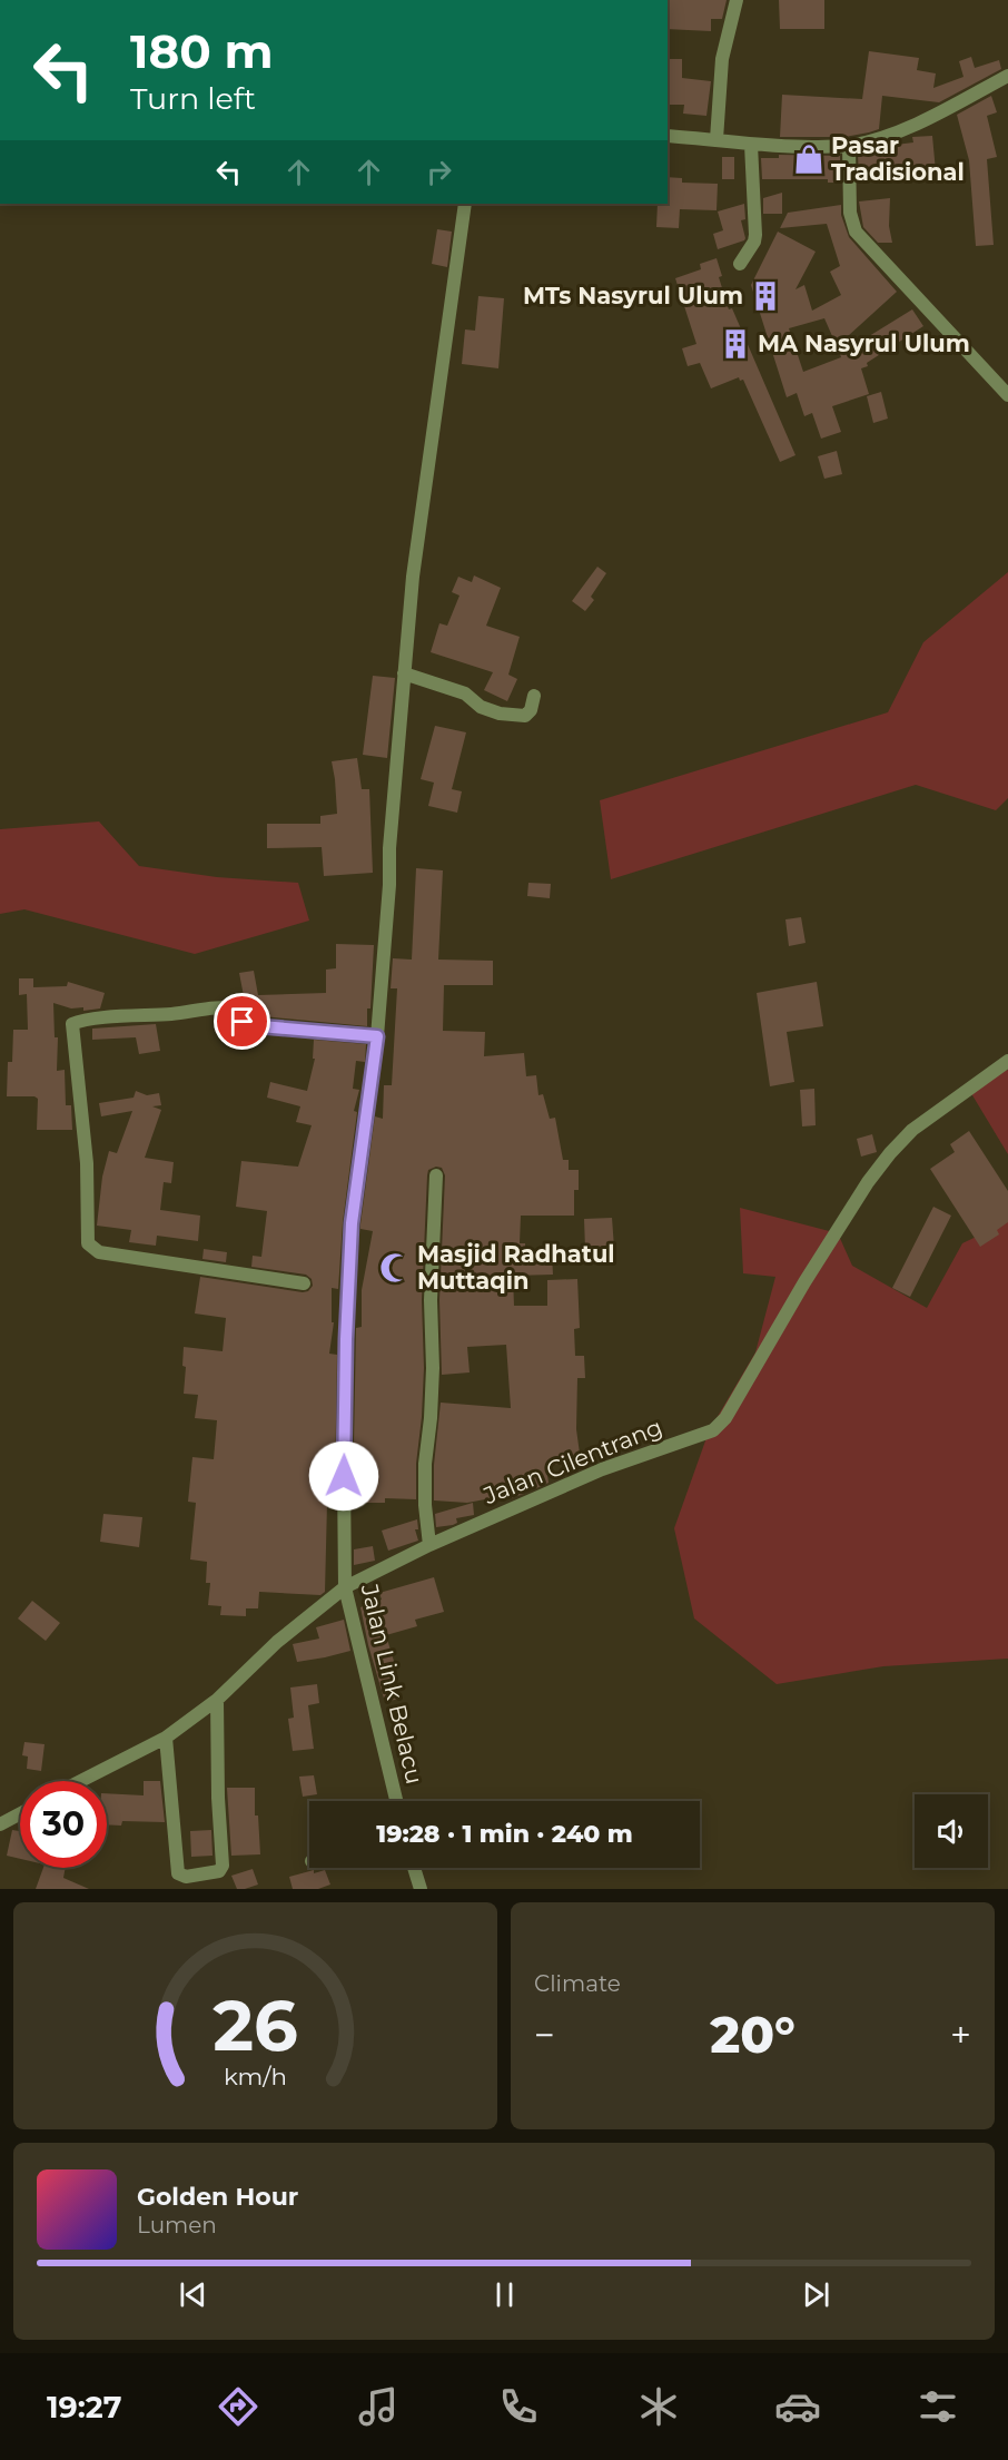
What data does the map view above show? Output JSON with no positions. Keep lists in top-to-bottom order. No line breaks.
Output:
{"streets":{"street":["Jalan Cilentrang","Jalan Link Belacu"]},"crossings":[["Jalan Cilentrang","Jalan Link Belacu"]],"places":{"shop":["Pasar Tradisional"],"building":["MTs Nasyrul Ulum","MA Nasyrul Ulum"],"mosque":["Masjid Radhatul Muttaqin"]},"page":{"turn":["180 m","Turn left"],"limit":"30","trip":"19:28 · 1 min · 240 m","tile":"Climate","heat":["−","20°","+"],"song":["Golden Hour","Lumen"],"tabs":"19:27","gauge":["26","km/h"]}}
